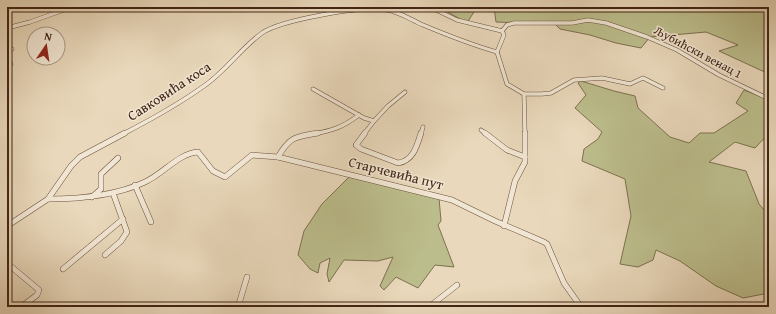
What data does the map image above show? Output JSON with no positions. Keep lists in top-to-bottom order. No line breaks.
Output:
{"streets":{"street":["Љубићски венац 1","Савковића коса","Старчевића пут"]},"crossings":[["Савковића коса","Старчевића пут"]],"north":"top"}
